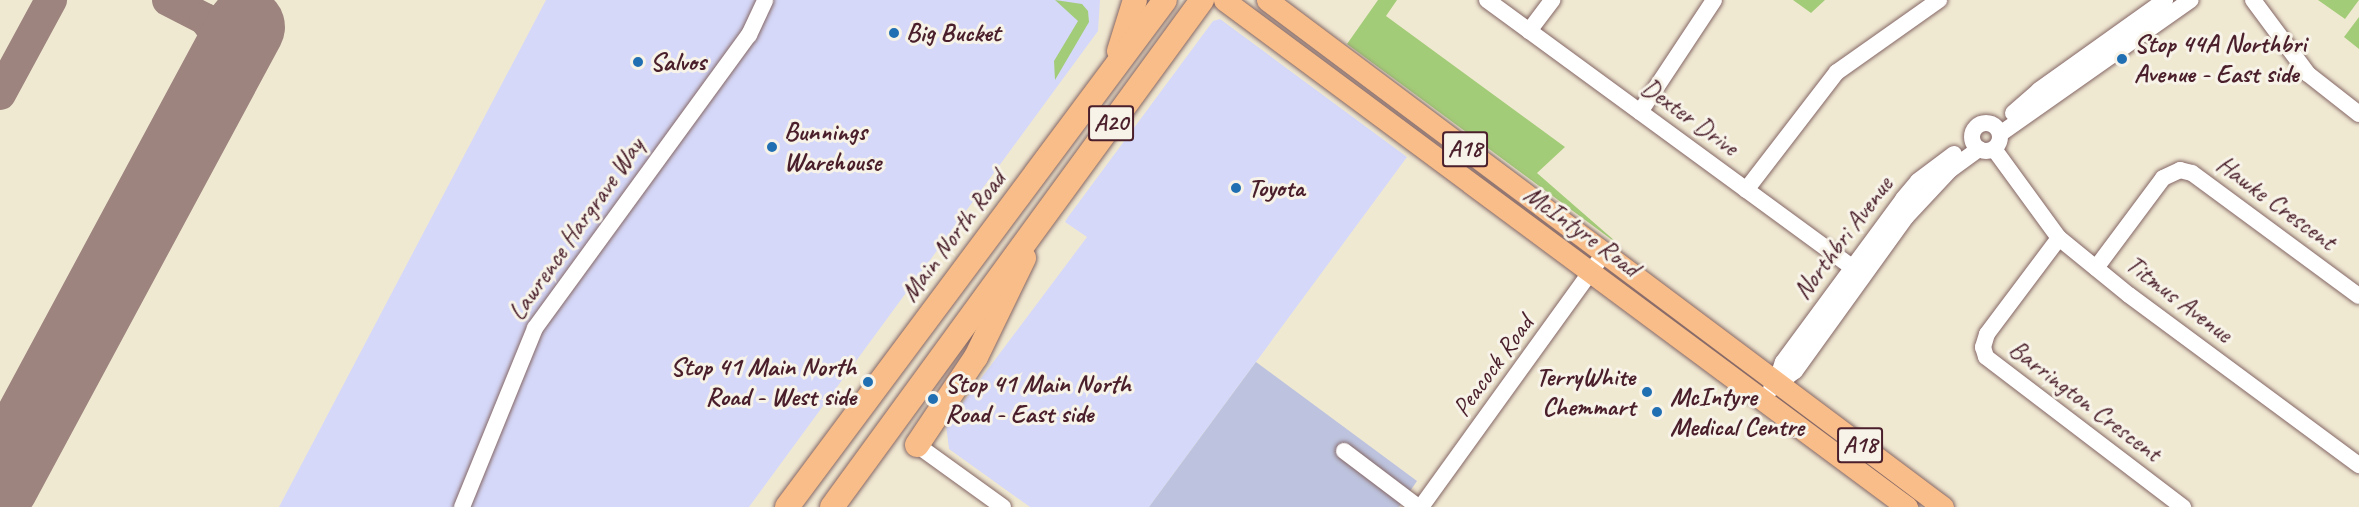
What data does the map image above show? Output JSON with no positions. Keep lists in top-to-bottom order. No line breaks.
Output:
{"streets":{"highway":["A20","Main North Road"],"main road":["A18","McIntyre Road"],"street":["Dexter Drive","Hawke Crescent","Lawrence Hargrave Way","Northbri Avenue","Titmus Avenue","Peacock Road","Barrington Crescent"]},"crossings":[["Dexter Drive","Northbri Avenue"],["Hawke Crescent","Titmus Avenue"],["McIntyre Road","Northbri Avenue"],["McIntyre Road","Peacock Road"],["Northbri Avenue","Titmus Avenue"],["Titmus Avenue","Barrington Crescent"]],"places":["Big Bucket","Stop 44A Northbri Avenue - East side","Salvos","Bunnings Warehouse","Toyota","Stop 41 Main North Road - West side","TerryWhite Chemmart","Stop 41 Main North Road - East side","McIntyre Medical Centre"]}
